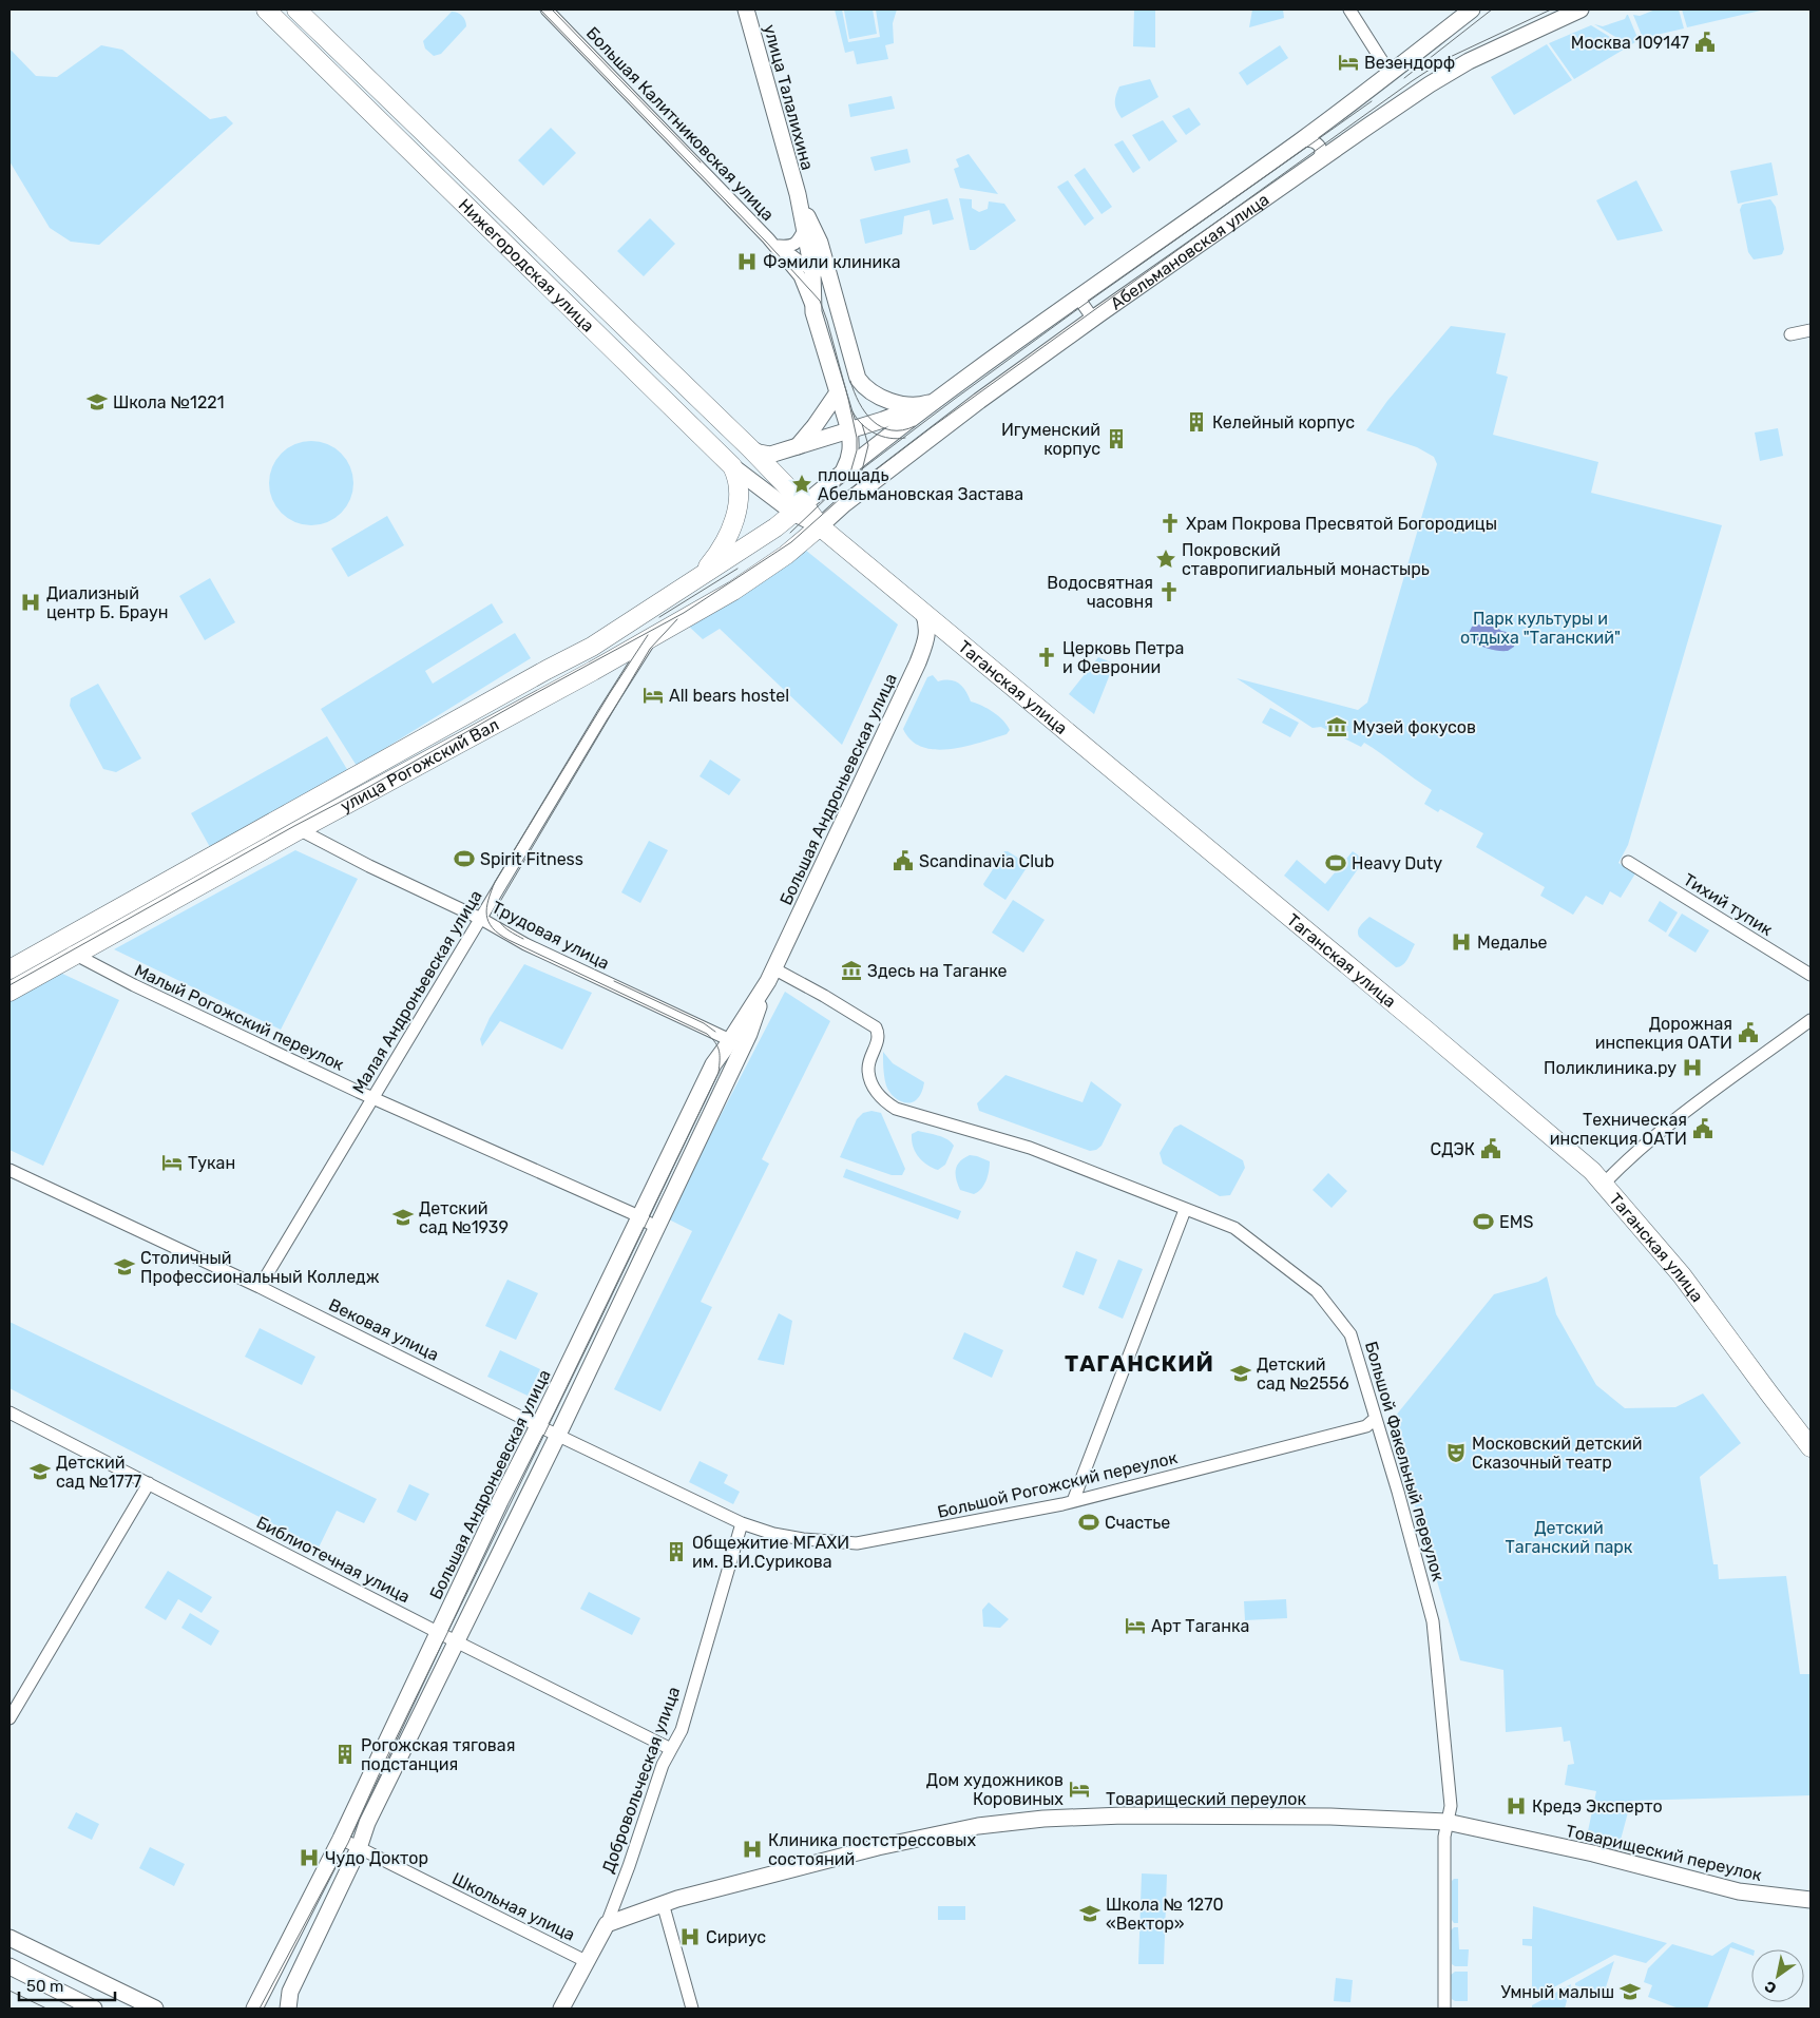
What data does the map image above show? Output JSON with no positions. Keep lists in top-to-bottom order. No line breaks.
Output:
{"streets":{"main road":["Нижегородская улица","Таганская улица","улица Рогожский Вал"],"street":["улица Талалихина","Большая Калитниковская улица","Абельмановская улица","Большая Андроньевская улица","Тихий тупик","Трудовая улица","Малая Андроньевская улица","Малый Рогожский переулок","Вековая улица","Большой Факельный переулок","Большой Рогожский переулок","Библиотечная улица","Добровольческая улица","Товарищеский переулок","Школьная улица"]},"crossings":[["улица Талалихина","Большая Калитниковская улица"],["улица Талалихина","Абельмановская улица"],["Абельмановская улица","Нижегородская улица"],["Абельмановская улица","Таганская улица"],["Абельмановская улица","улица Рогожский Вал"],["Нижегородская улица","улица Рогожский Вал"],["Таганская улица","улица Рогожский Вал"],["Таганская улица","Большая Андроньевская улица"],["улица Рогожский Вал","Трудовая улица"],["улица Рогожский Вал","Малая Андроньевская улица"],["улица Рогожский Вал","Малый Рогожский переулок"],["Большая Андроньевская улица","Трудовая улица"],["Большая Андроньевская улица","Малый Рогожский переулок"],["Большая Андроньевская улица","Вековая улица"],["Большая Андроньевская улица","Большой Факельный переулок"],["Большая Андроньевская улица","Библиотечная улица"],["Большая Андроньевская улица","Школьная улица"],["Трудовая улица","Малая Андроньевская улица"],["Малая Андроньевская улица","Малый Рогожский переулок"],["Малая Андроньевская улица","Вековая улица"],["Вековая улица","Большой Рогожский переулок"],["Вековая улица","Добровольческая улица"],["Большой Факельный переулок","Большой Рогожский переулок"],["Большой Факельный переулок","Товарищеский переулок"],["Большой Рогожский переулок","Добровольческая улица"],["Библиотечная улица","Добровольческая улица"],["Добровольческая улица","Товарищеский переулок"],["Добровольческая улица","Школьная улица"]],"districts":["ТАГАНСКИЙ"],"parks":["Парк культуры и отдыха \"Таганский\"","Детский Таганский парк"],"places":{"public building":["Москва 109147","Scandinavia Club","Дорожная инспекция ОАТИ","Техническая инспекция ОАТИ","СДЭК"],"hotel":["Везендорф","All bears hostel","Тукан","Арт Таганка","Дом художников Коровиных"],"hospital":["Фэмили клиника","Диализный центр Б. Браун","Медалье","Поликлиника.ру","Кредэ Эксперто","Клиника постстрессовых состояний","Чудо Доктор","Сириус"],"school or university":["Школа №1221","Детский сад №1939","Столичный Профессиональный Колледж","Детский сад №2556","Детский сад №1777","Школа № 1270 «Вектор»","Умный малыш"],"building":["Келейный корпус","Игуменский корпус","Общежитие МГАХИ им. В.И.Сурикова","Рогожская тяговая подстанция"],"place":["площадь Абельмановская Застава","Покровский ставропигиальный монастырь"],"church":["Храм Покрова Пресвятой Богородицы","Водосвятная часовня","Церковь Петра и Февронии"],"museum":["Музей фокусов","Здесь на Таганке"],"sports":["Spirit Fitness","Heavy Duty","EMS","Счастье"],"theatre":["Московский детский Сказочный театр"]},"scale_bar":"50 m","north":"bottom left"}
